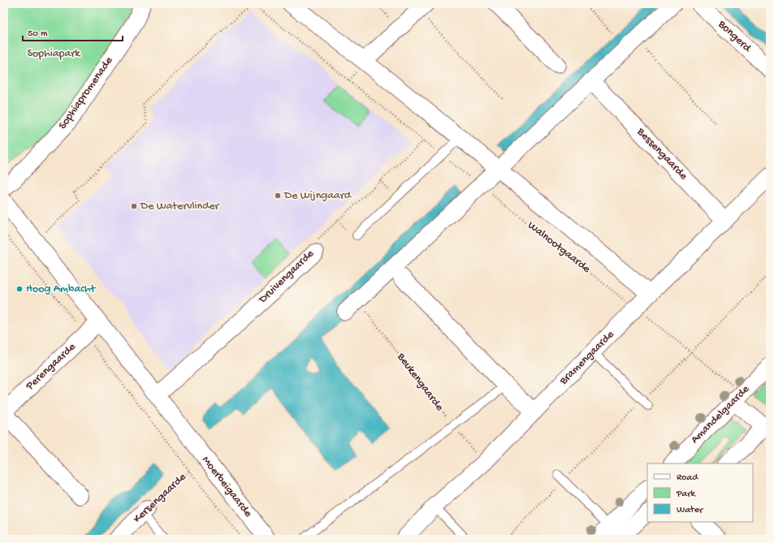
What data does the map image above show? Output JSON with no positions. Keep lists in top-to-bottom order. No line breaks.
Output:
{"streets":{"street":["Bongerd","Sophiapromenade","Bessengaarde","Walnootgaarde","Druivengaarde","Bramengaarde","Perengaarde","Amandelgaarde","Moerbeigaarde","Kersengaarde"],"path":["Beukengaarde"]},"crossings":[["Bessengaarde","Bramengaarde"],["Walnootgaarde","Bramengaarde"],["Walnootgaarde","Amandelgaarde"],["Druivengaarde","Moerbeigaarde"],["Bramengaarde","Beukengaarde"],["Perengaarde","Moerbeigaarde"],["Moerbeigaarde","Kersengaarde"]],"parks":["Sophiapark"],"places":["De Wijngaard","De Watervlinder","Hoog Ambacht"],"legend":["Road","Park","Water"],"scale_bar":"50 m"}
